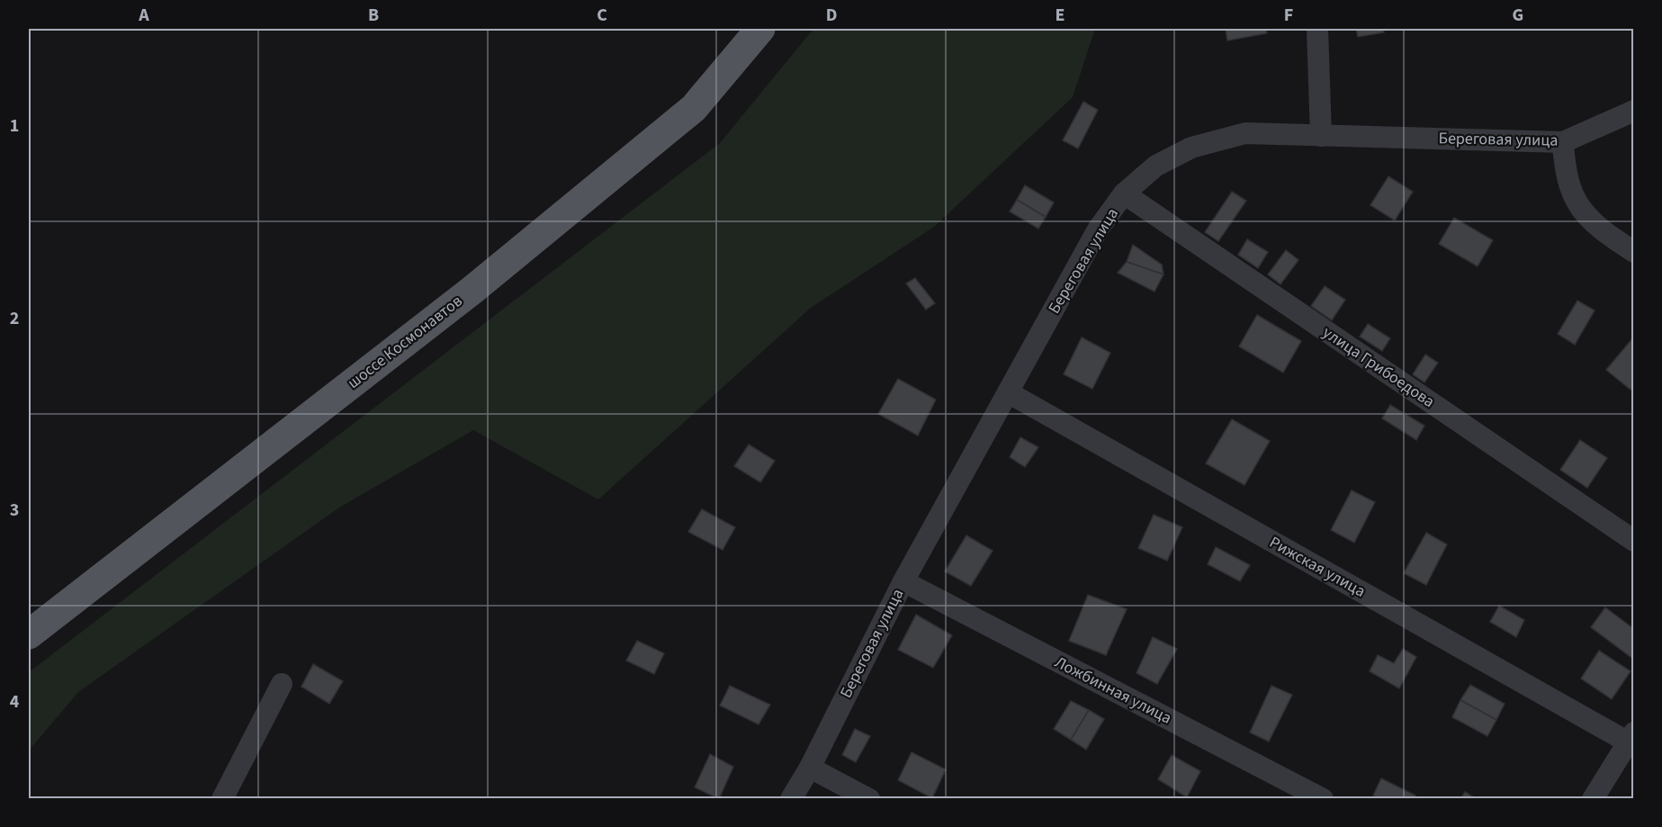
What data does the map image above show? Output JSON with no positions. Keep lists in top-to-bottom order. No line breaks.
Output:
{"streets":{"main road":["шоссе Космонавтов"],"street":["Береговая улица","улица Грибоедова","Рижская улица","Ложбинная улица"]},"crossings":[["Береговая улица","улица Грибоедова"],["Береговая улица","Рижская улица"],["Береговая улица","Ложбинная улица"]],"grid":{"columns":["A","B","C","D","E","F","G"],"rows":["1","2","3","4"]}}
